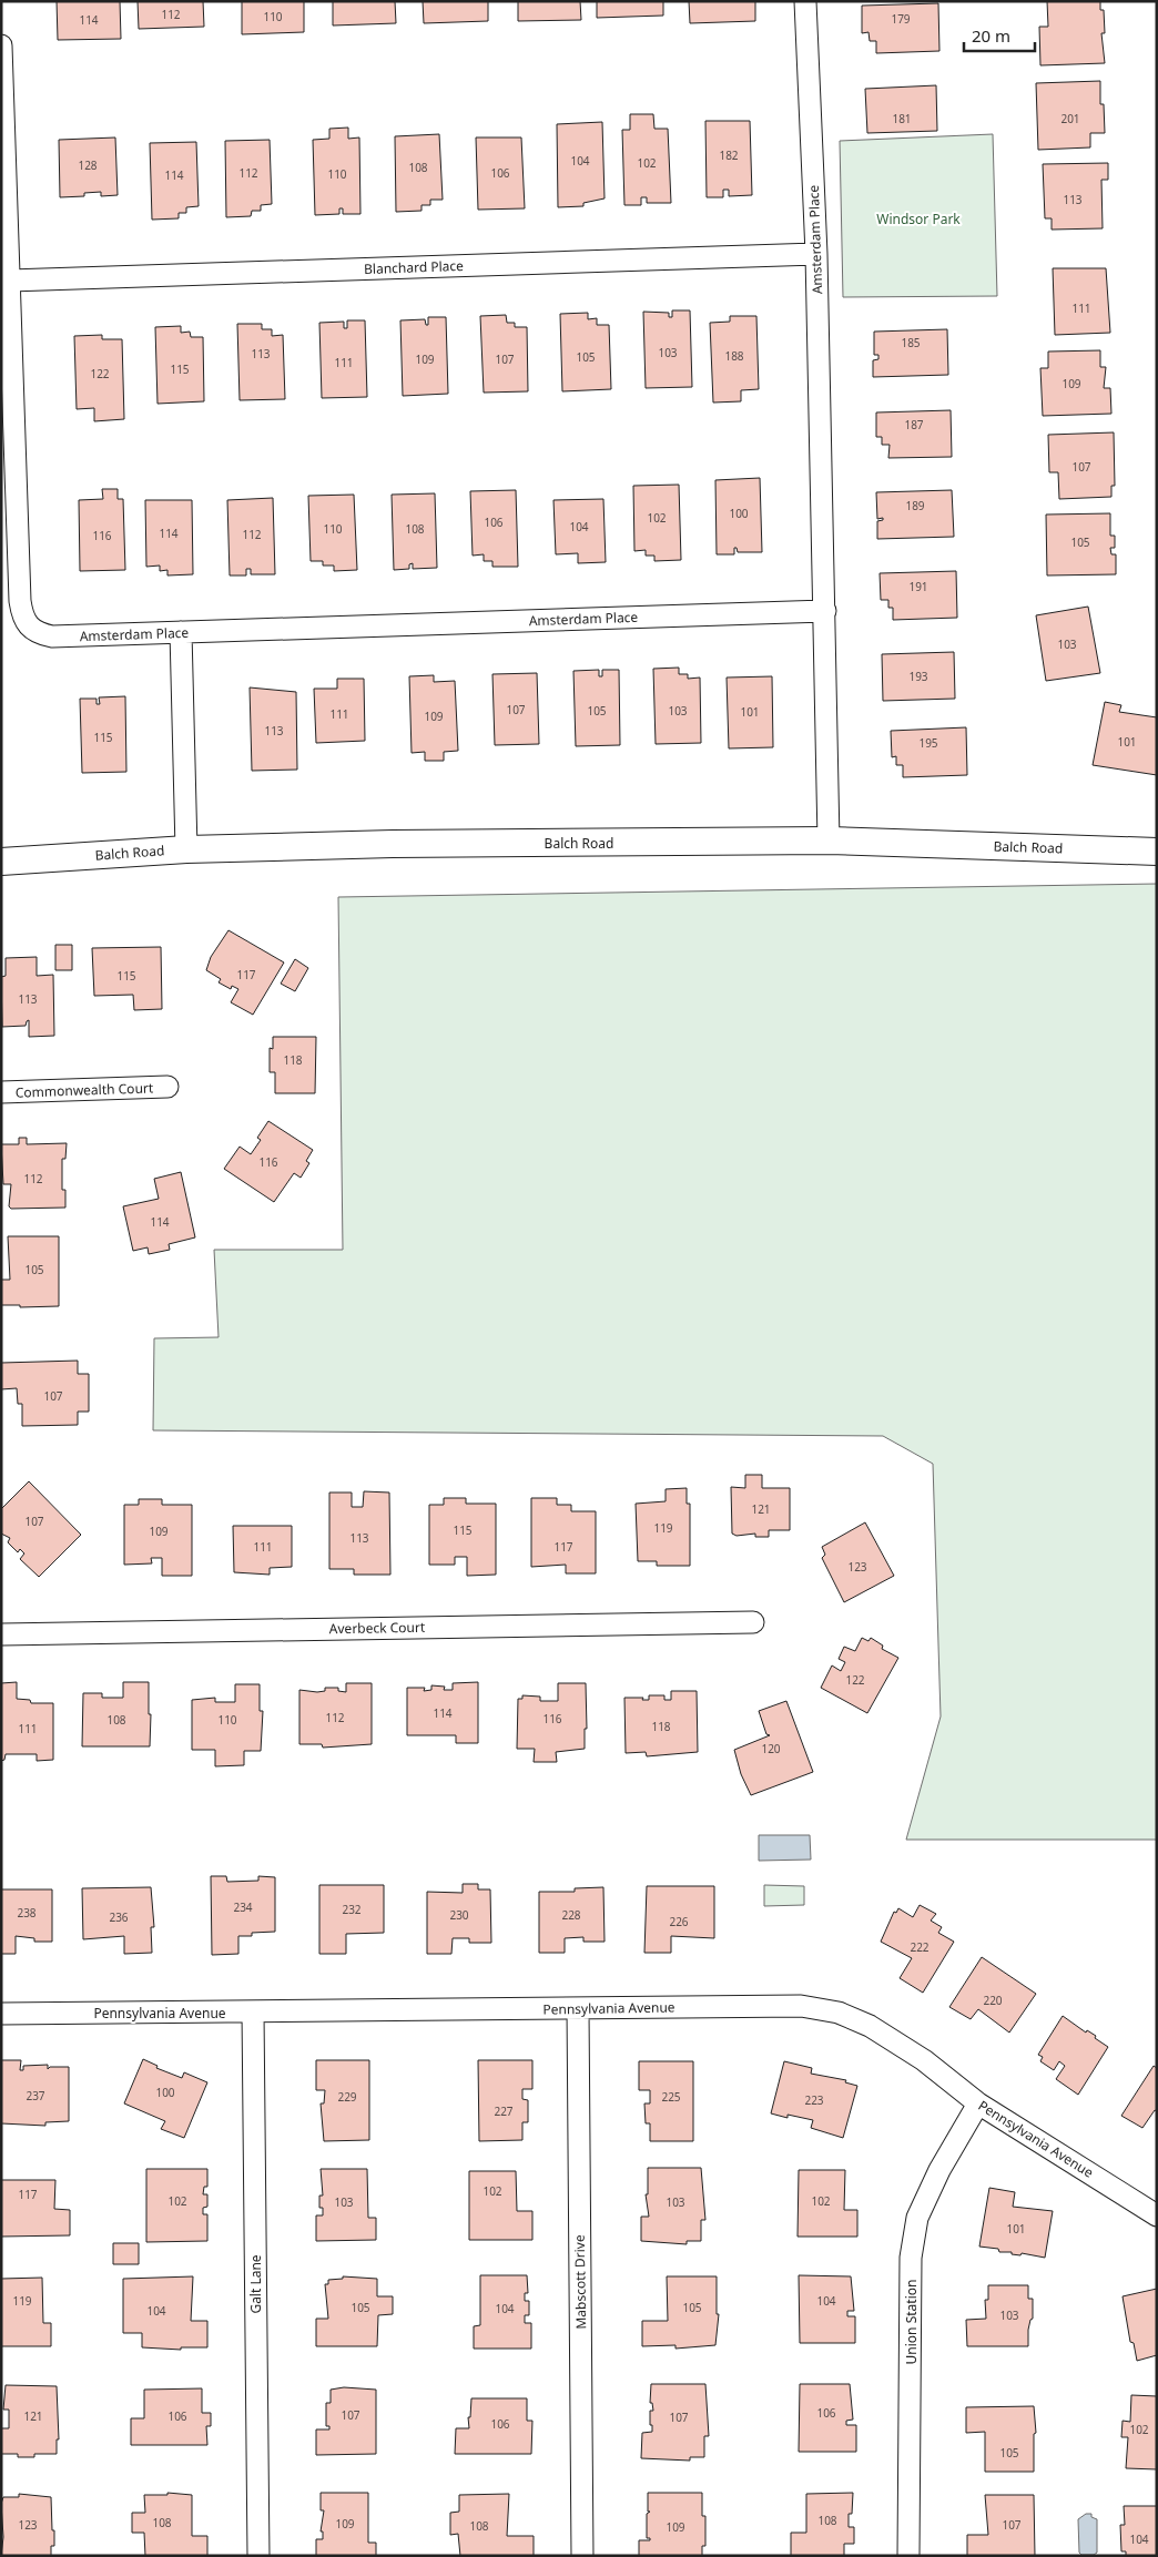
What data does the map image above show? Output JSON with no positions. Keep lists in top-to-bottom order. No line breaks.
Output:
{"streets":{"street":["Amsterdam Place","Blanchard Place","Balch Road","Commonwealth Court","Averbeck Court","Pennsylvania Avenue","Mabscott Drive","Galt Lane","Union Station"]},"crossings":[["Amsterdam Place","Blanchard Place"],["Amsterdam Place","Balch Road"],["Pennsylvania Avenue","Mabscott Drive"],["Pennsylvania Avenue","Galt Lane"],["Pennsylvania Avenue","Union Station"]],"parks":["Windsor Park"],"house_numbers":["112","110","179","114","181","201","182","104","102","128","108","112","106","110","114","113","111","185","103","113","188","105","109","107","111","115","122","109","187","107","189","100","102","106","104","110","108","114","112","116","105","191","103","193","107","105","103","101","111","109","113","115","101","195","117","115","113","118","116","112","114","105","107","121","107","119","115","109","113","111","117","123","122","114","112","116","108","110","118","111","120","234","232","238","230","228","236","226","222","220","100","237","229","225","223","227","102","117","102","102","103","103","101","119","104","105","105","104","104","103","106","107","121","106","107","106","102","105","108","108","109","123","107","108","109","104"],"scale_bar":"20 m"}
